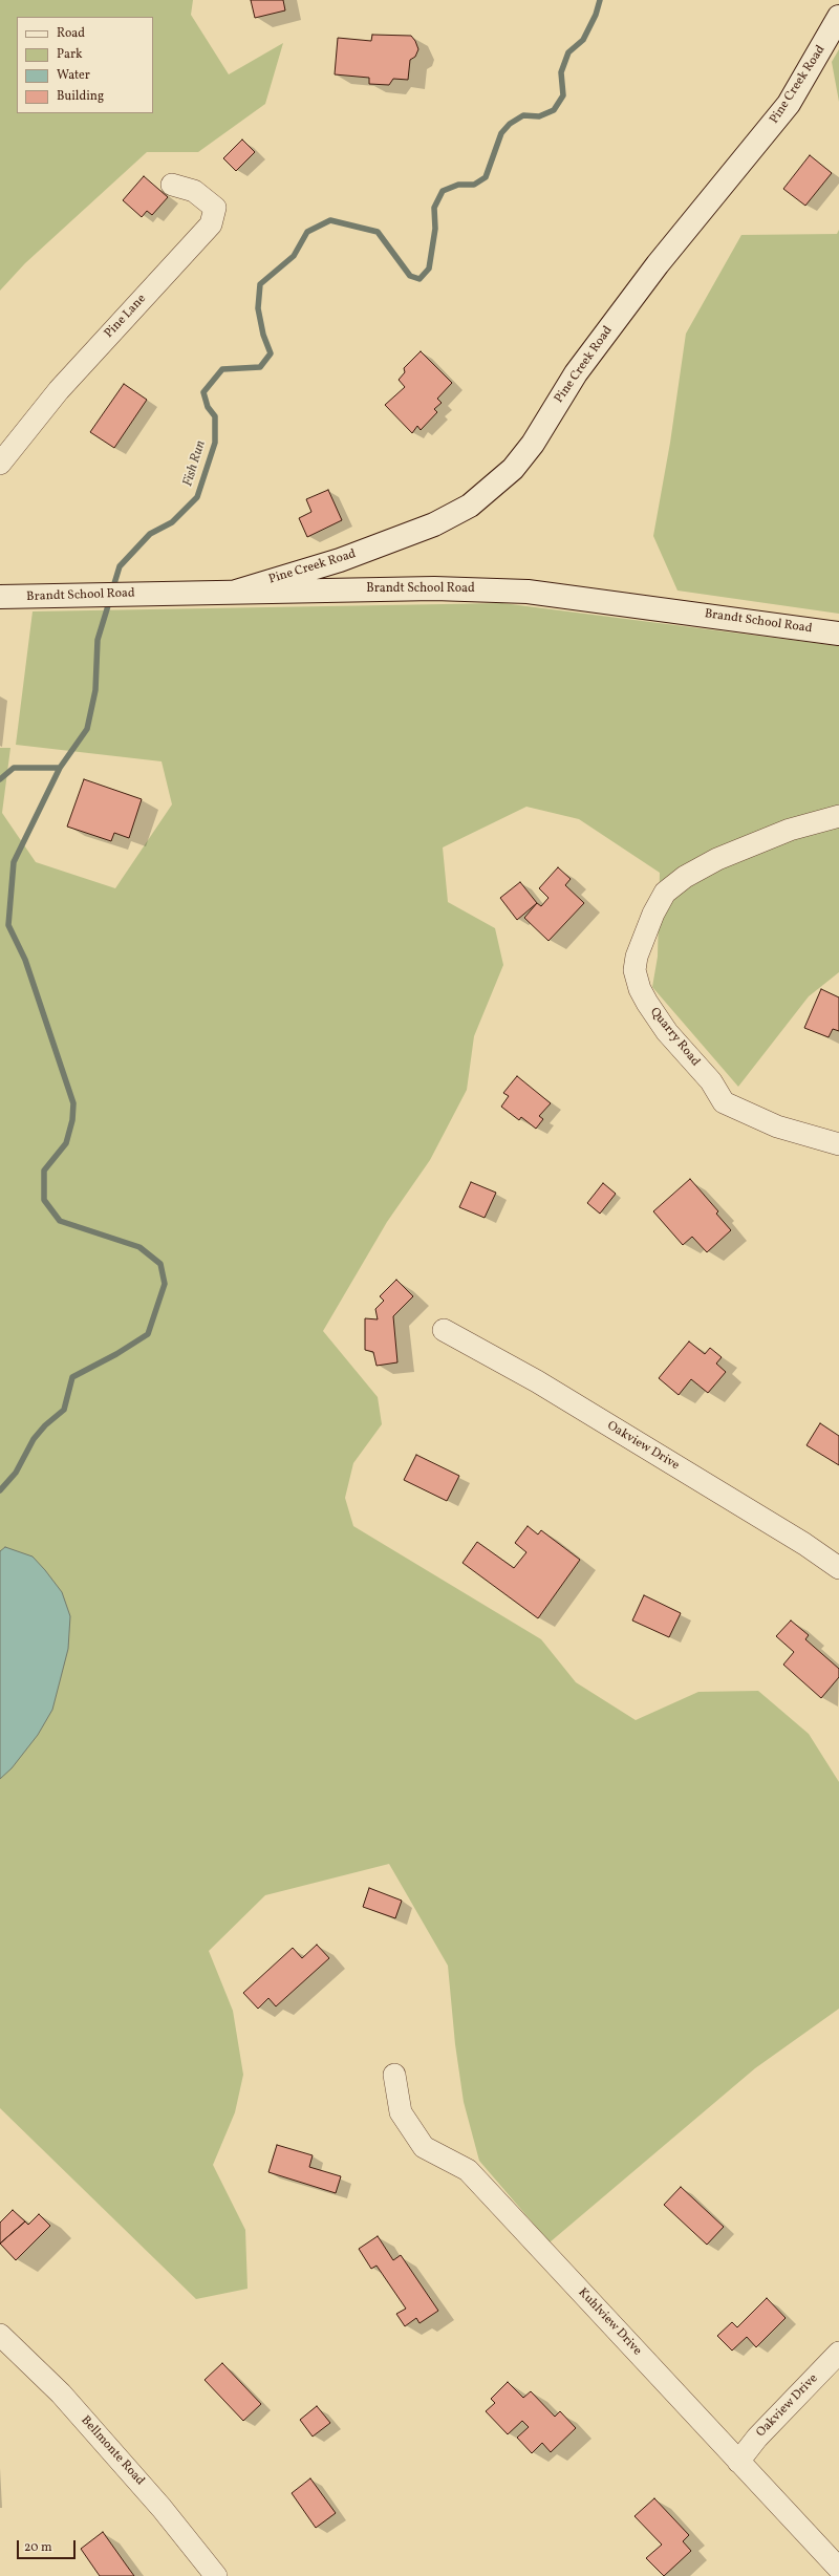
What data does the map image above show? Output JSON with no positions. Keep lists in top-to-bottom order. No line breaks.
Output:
{"streets":{"street":["Pine Creek Road","Pine Lane","Brandt School Road","Quarry Road","Oakview Drive","Kuhlview Drive","Bellmonte Road"]},"crossings":[["Pine Creek Road","Brandt School Road"],["Oakview Drive","Kuhlview Drive"]],"water":["Fish Run"],"legend":["Road","Park","Water","Building"],"scale_bar":"20 m"}
